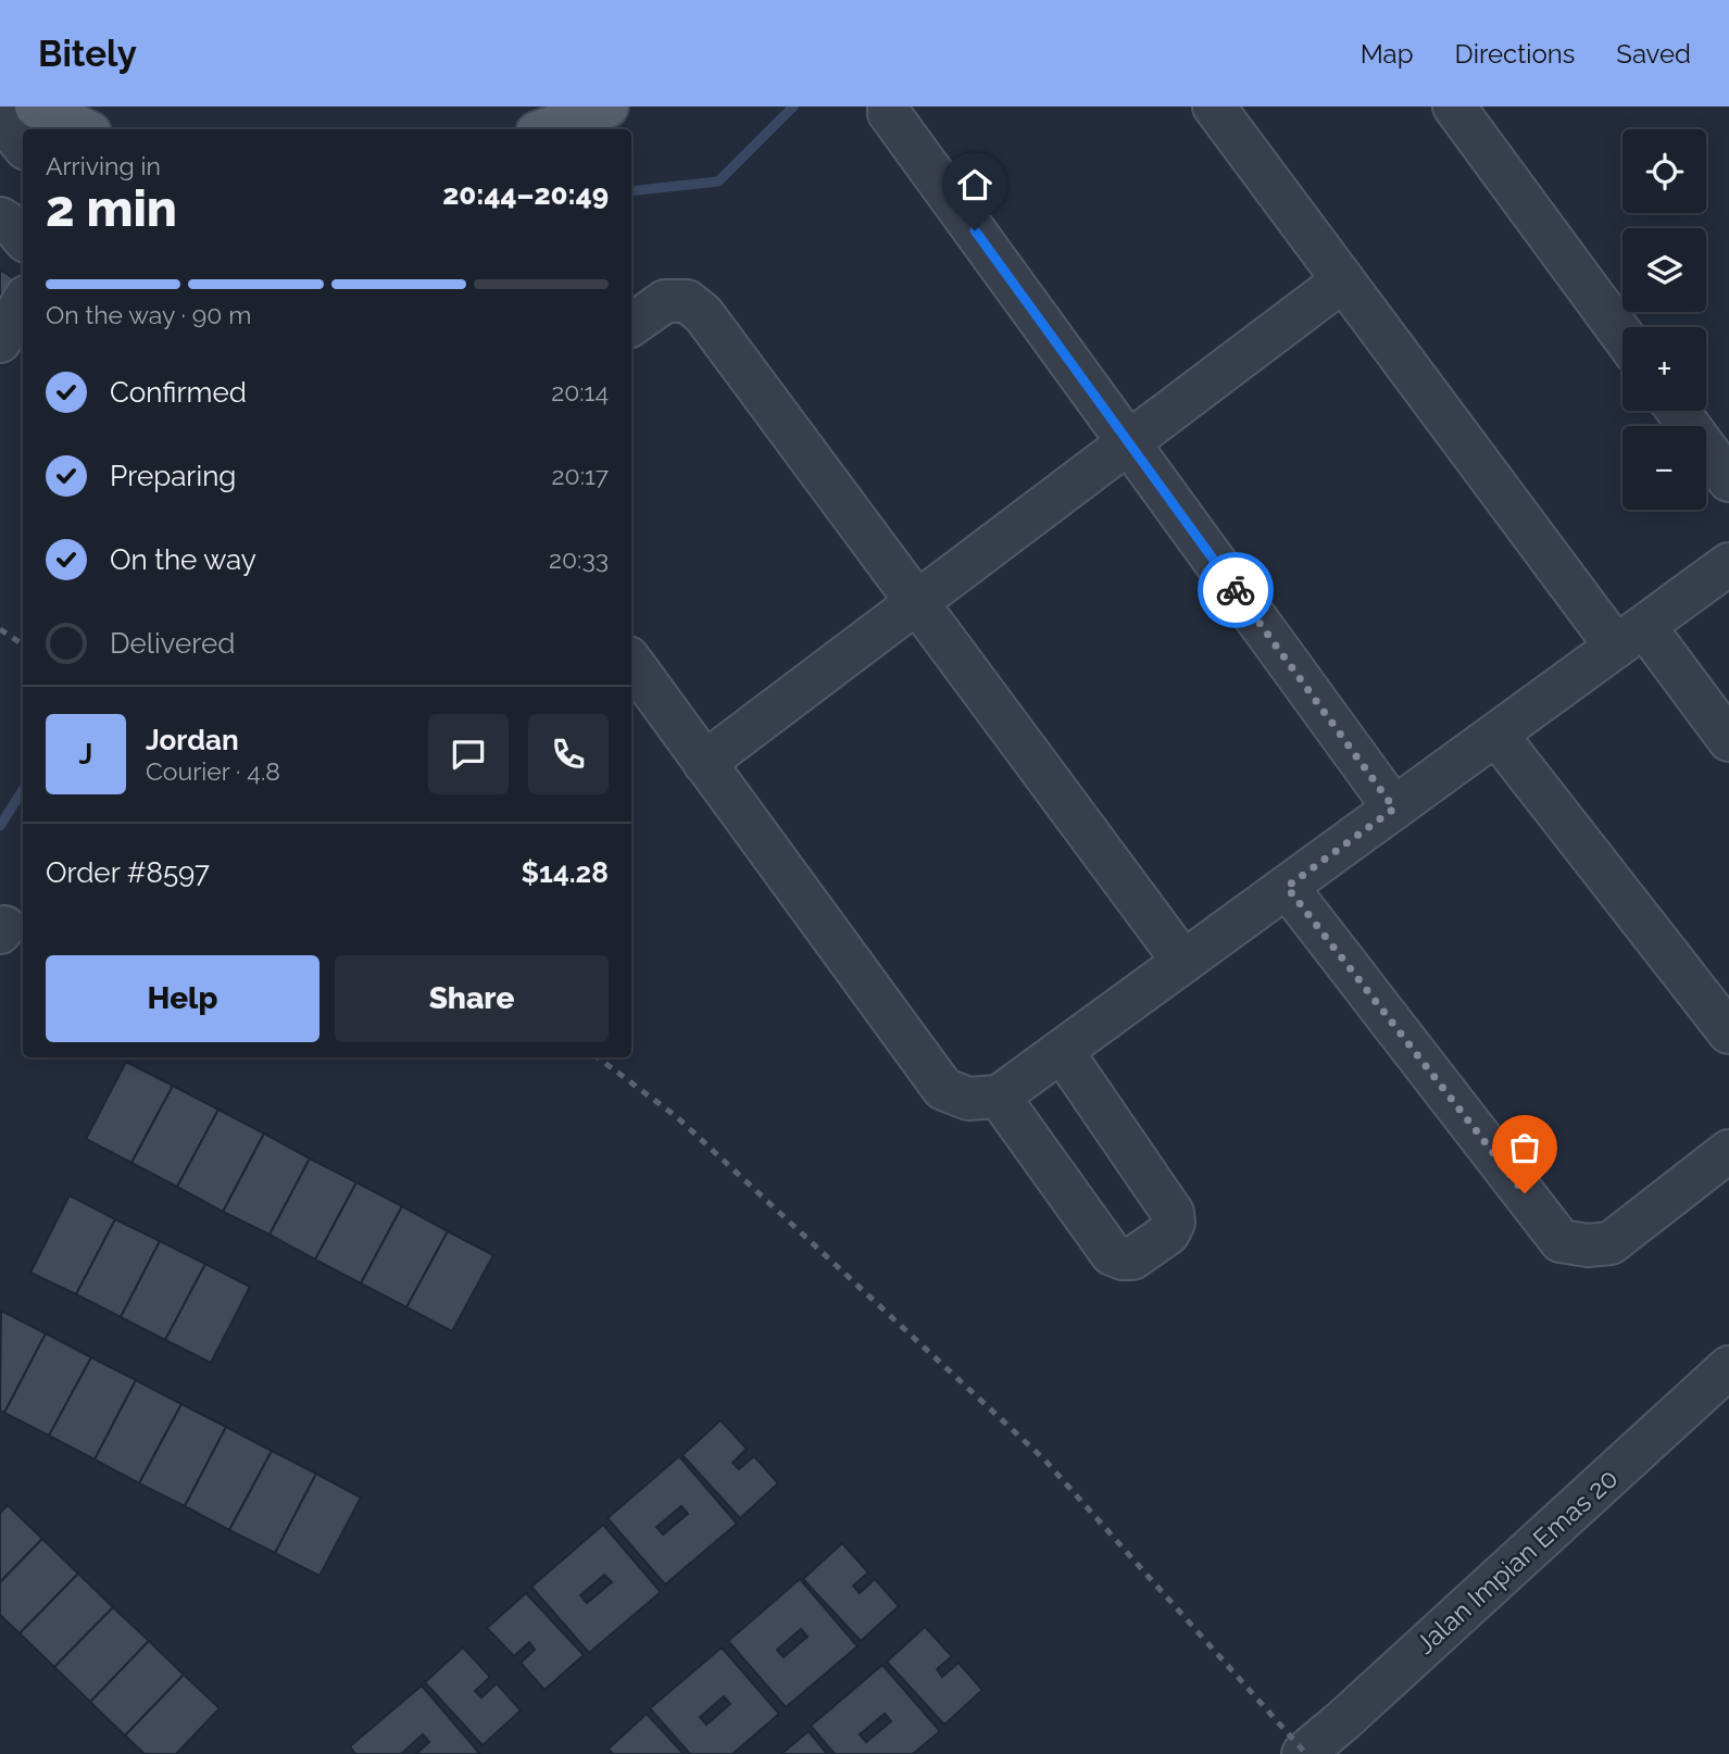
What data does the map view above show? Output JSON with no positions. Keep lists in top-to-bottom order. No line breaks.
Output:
{"streets":{"street":["Jalan Impian Emas 20"]},"page":{"header":"Bitely","nav":["Map","Directions","Saved"],"map_buttons":["+","−"],"heading":["2 min","Arriving in","20:44–20:49"],"panel":["Jordan","Courier · 4.8","Order #8597","$14.28"],"bar":"On the way · 90 m","list":[["Confirmed","20:14"],["Preparing","20:17"],["On the way","20:33"],"Delivered"],"round":"J","buttons":["Help","Share"]}}
